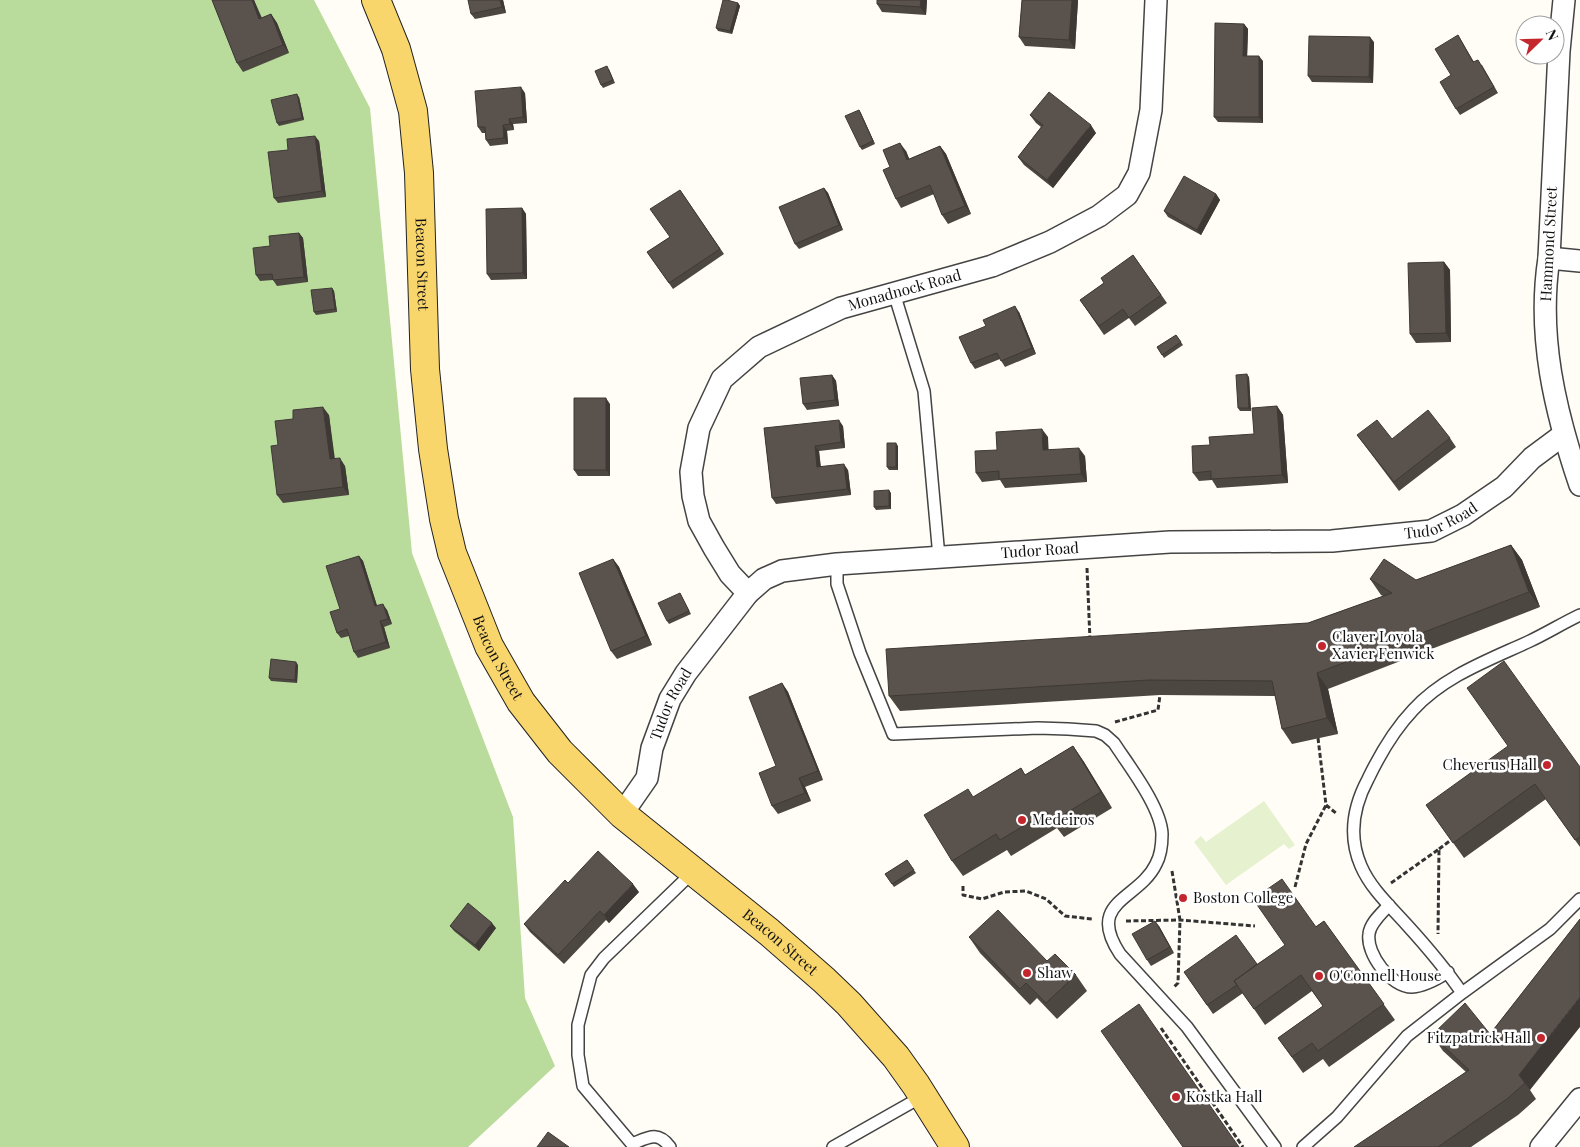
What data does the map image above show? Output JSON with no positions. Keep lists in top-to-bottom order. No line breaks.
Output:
{"streets":{"main road":["Beacon Street"],"street":["Hammond Street","Monadnock Road","Tudor Road"]},"crossings":[["Hammond Street","Tudor Road"],["Beacon Street","Tudor Road"],["Monadnock Road","Tudor Road"]],"places":["Claver Loyola Xavier Fenwick","Cheverus Hall","Medeiros","Boston College","Shaw","O'Connell House","Fitzpatrick Hall","Kostka Hall"],"north":"top right"}
